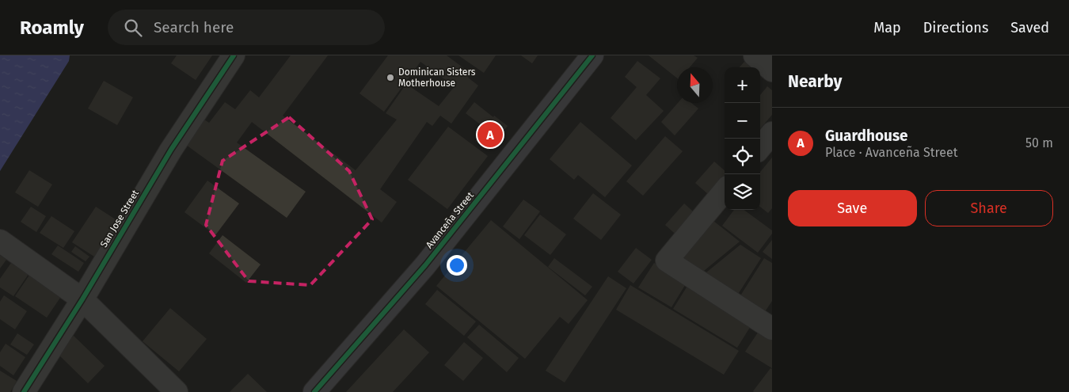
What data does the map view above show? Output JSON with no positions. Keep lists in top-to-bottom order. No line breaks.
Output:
{"streets":{"main road":["Avanceña Street"],"street":["San Jose Street"]},"places":["Dominican Sisters Motherhouse"],"north":"top","page":{"header":"Roamly","search":"Search here","nav":["Map","Directions","Saved"],"heading":"Nearby","map_buttons":["+","−"],"list":[{"mark":"A","name":"Guardhouse","note":"Place · Avanceña Street","value":"50 m"}],"pins":"A","buttons":["Save","Share"]}}
